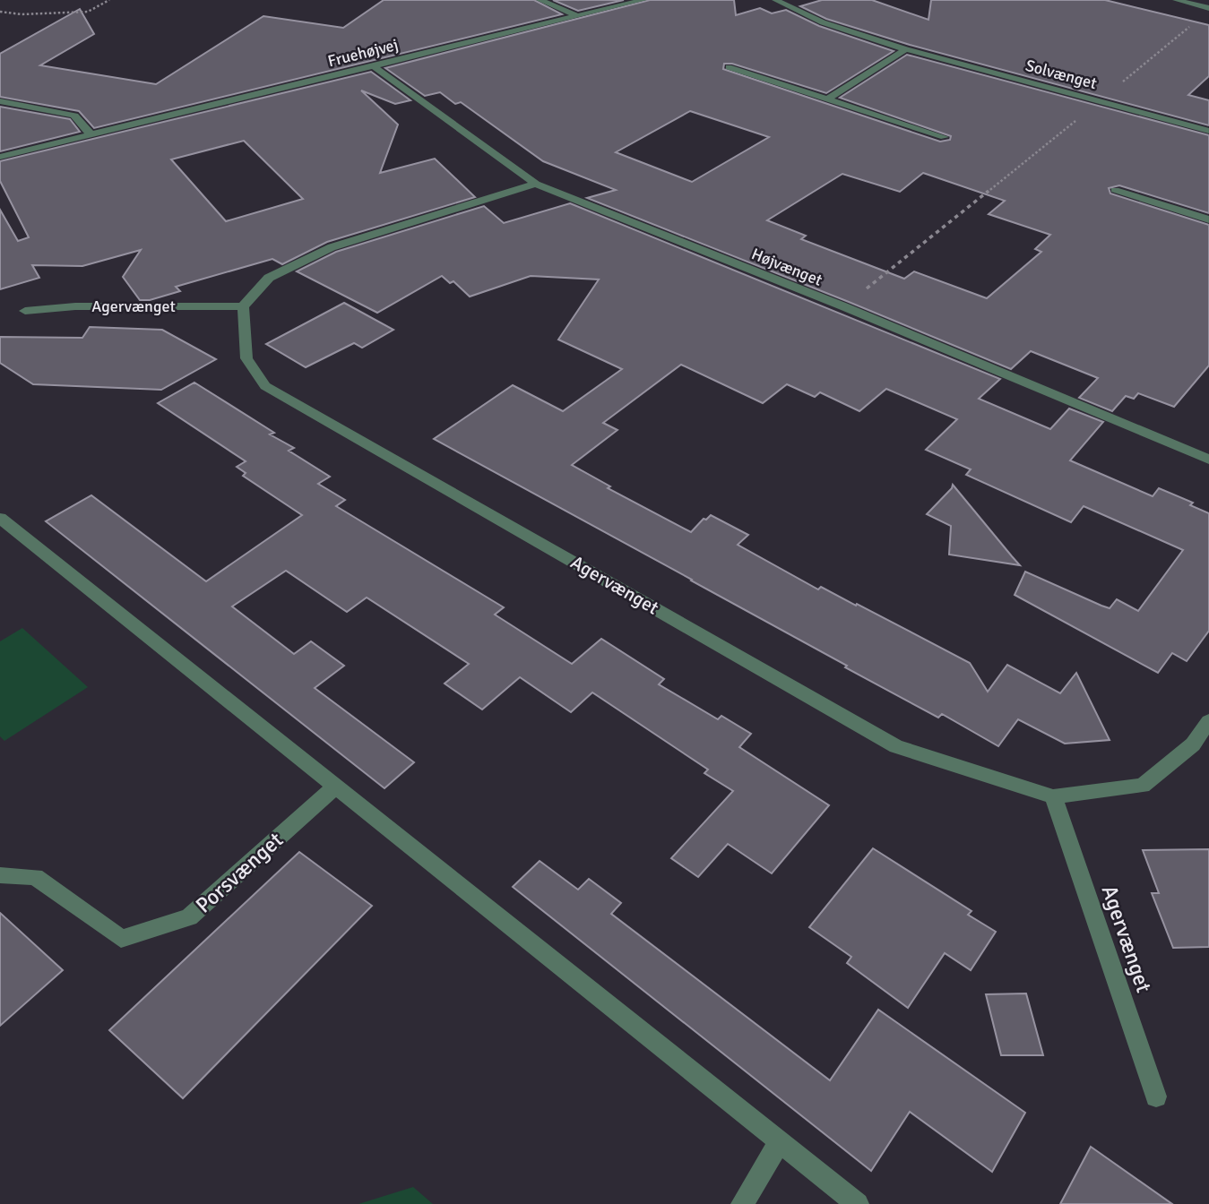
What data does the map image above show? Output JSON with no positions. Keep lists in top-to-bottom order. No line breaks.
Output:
{"streets":{"street":["Fruehøjvej","Solvænget","Højvænget","Agervænget","Porsvænget"]},"crossings":[["Fruehøjvej","Højvænget"]]}
